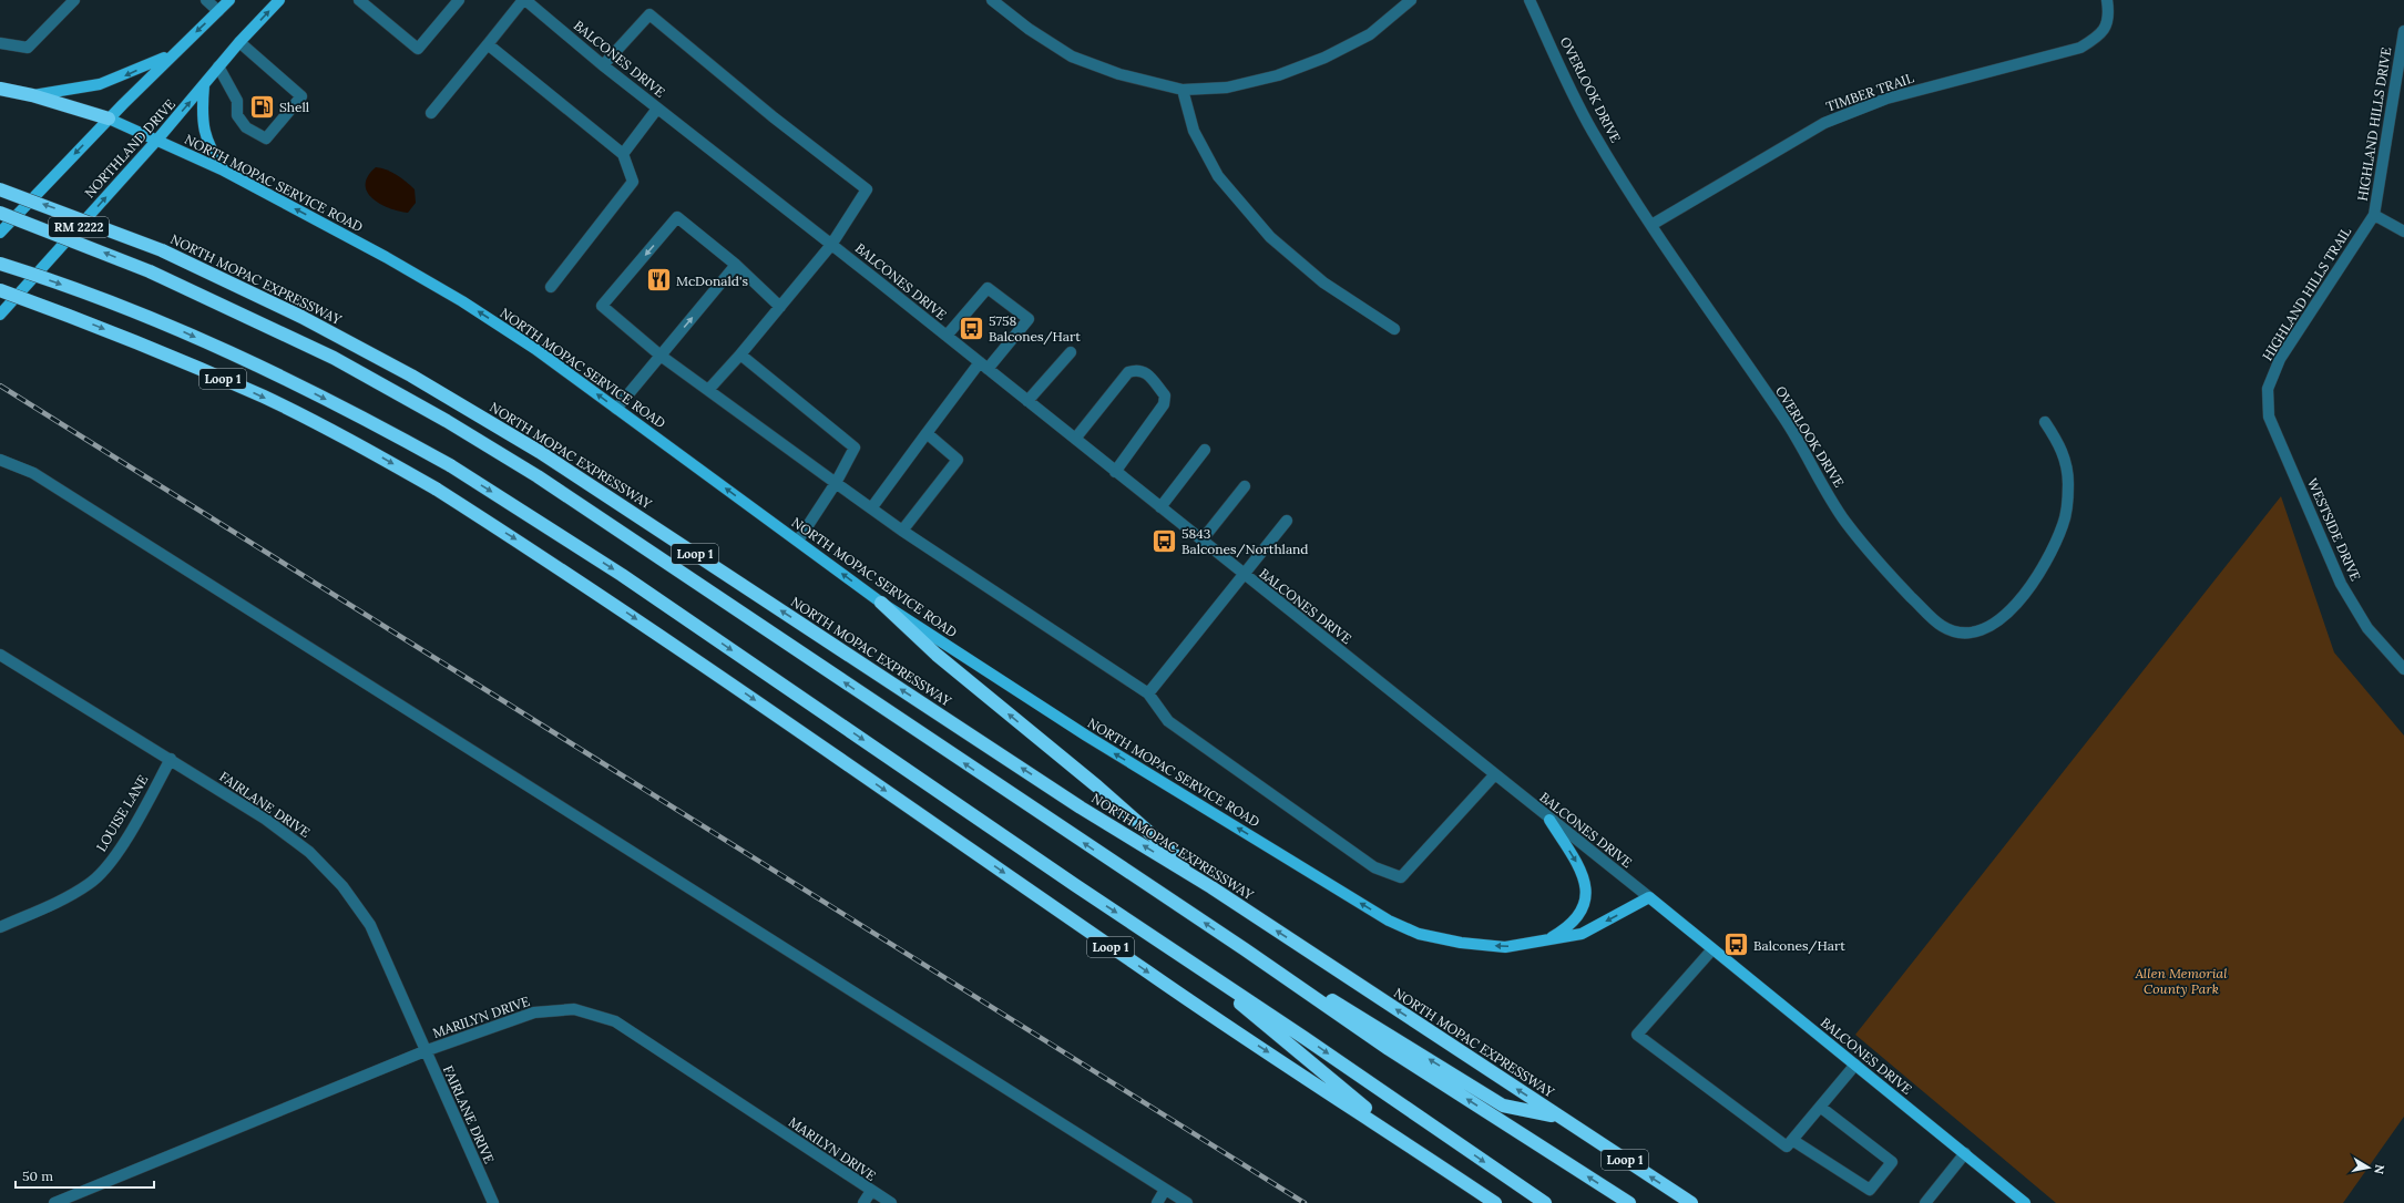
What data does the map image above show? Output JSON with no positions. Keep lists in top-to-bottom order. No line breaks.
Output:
{"streets":{"highway":["NORTH MOPAC EXPRESSWAY","Loop 1"],"main road":["BALCONES DRIVE","NORTHLAND DRIVE","NORTH MOPAC SERVICE ROAD","RM 2222"],"street":["OVERLOOK DRIVE","TIMBER TRAIL","HIGHLAND HILLS DRIVE","HIGHLAND HILLS TRAIL","WESTSIDE DRIVE","FAIRLANE DRIVE","LOUISE LANE","MARILYN DRIVE"]},"crossings":[["BALCONES DRIVE","NORTH MOPAC SERVICE ROAD"],["OVERLOOK DRIVE","TIMBER TRAIL"],["HIGHLAND HILLS DRIVE","HIGHLAND HILLS TRAIL"],["NORTHLAND DRIVE","NORTH MOPAC SERVICE ROAD"],["HIGHLAND HILLS TRAIL","WESTSIDE DRIVE"],["FAIRLANE DRIVE","LOUISE LANE"],["FAIRLANE DRIVE","MARILYN DRIVE"]],"one_way":["NORTH MOPAC SERVICE ROAD"],"parks":["Allen Memorial County Park"],"places":{"fuel station":["Shell"],"restaurant":["McDonald's"],"bus stop":["5758 Balcones/Hart","5843 Balcones/Northland","Balcones/Hart"]},"scale_bar":"50 m","north":"right"}
